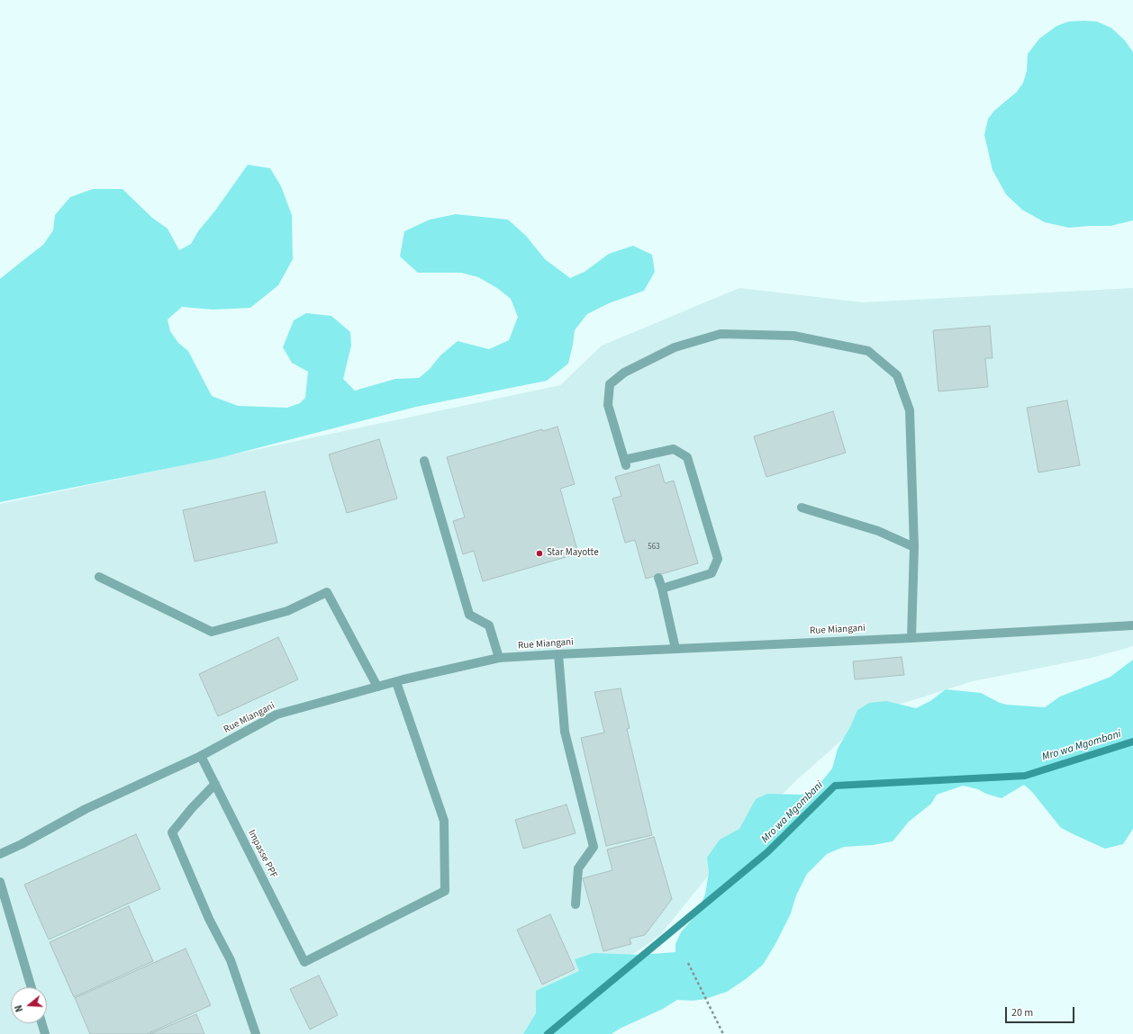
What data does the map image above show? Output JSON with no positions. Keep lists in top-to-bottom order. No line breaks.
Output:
{"streets":{"street":["Rue Miangani","Impasse PPF"]},"crossings":[["Rue Miangani","Impasse PPF"]],"water":["Mro wa Mgombani"],"places":["Star Mayotte"],"house_numbers":["563"],"scale_bar":"20 m","north":"left"}
